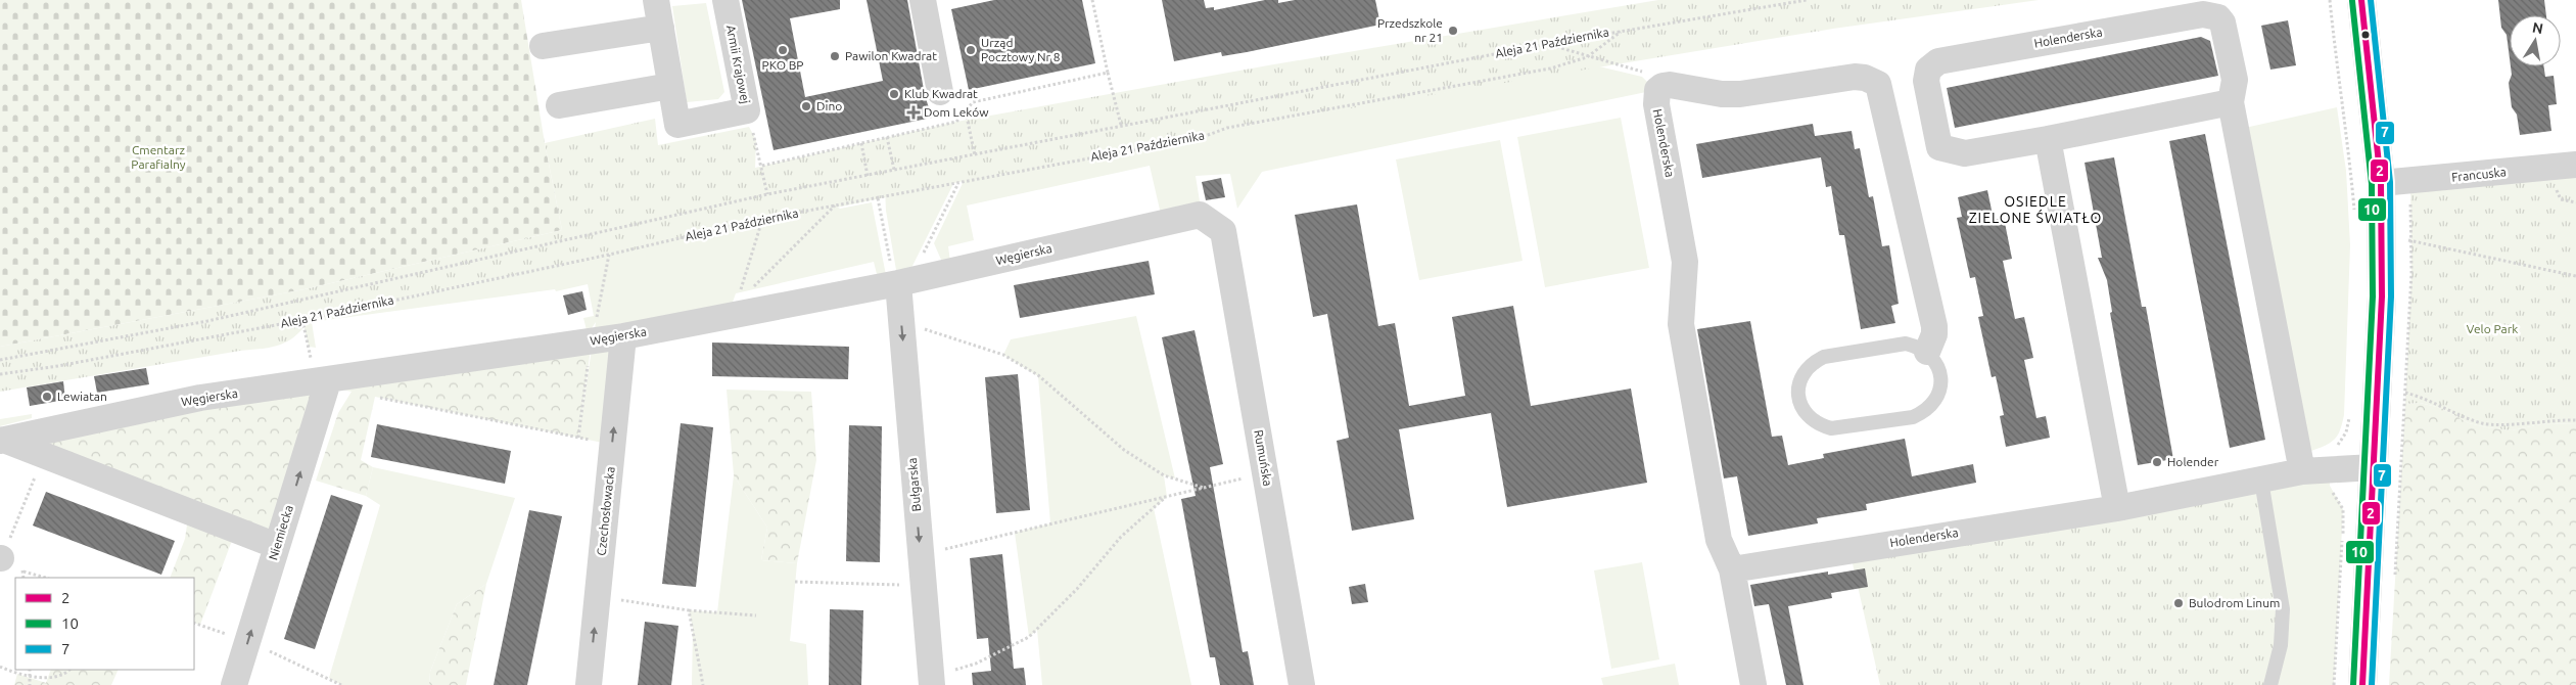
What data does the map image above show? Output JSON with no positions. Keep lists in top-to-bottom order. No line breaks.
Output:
{"streets":{"street":["Holenderska","Armii Krajowej","Francuska","Węgierska","Rumuńska","Bułgarska","Czechosłowacka","Niemiecka"],"path":["Aleja 21 Października"]},"crossings":[["Węgierska","Rumuńska"],["Węgierska","Bułgarska"],["Węgierska","Czechosłowacka"],["Węgierska","Niemiecka"]],"one_way":["Bułgarska","Czechosłowacka","Niemiecka"],"districts":["OSIEDLE ZIELONE ŚWIATŁO"],"parks":["Cmentarz Parafialny","Velo Park"],"places":{"other":["Przedszkole nr 21","PKO BP","Urząd Pocztowy Nr 8","Pawilon Kwadrat","Klub Kwadrat","Dino","Lewiatan","Holender","Bulodrom Linum"],"health":["Dom Leków"]},"lines":["transit line 2","transit line 7","transit line 10"],"legend":["2","10","7"],"north":"top"}
